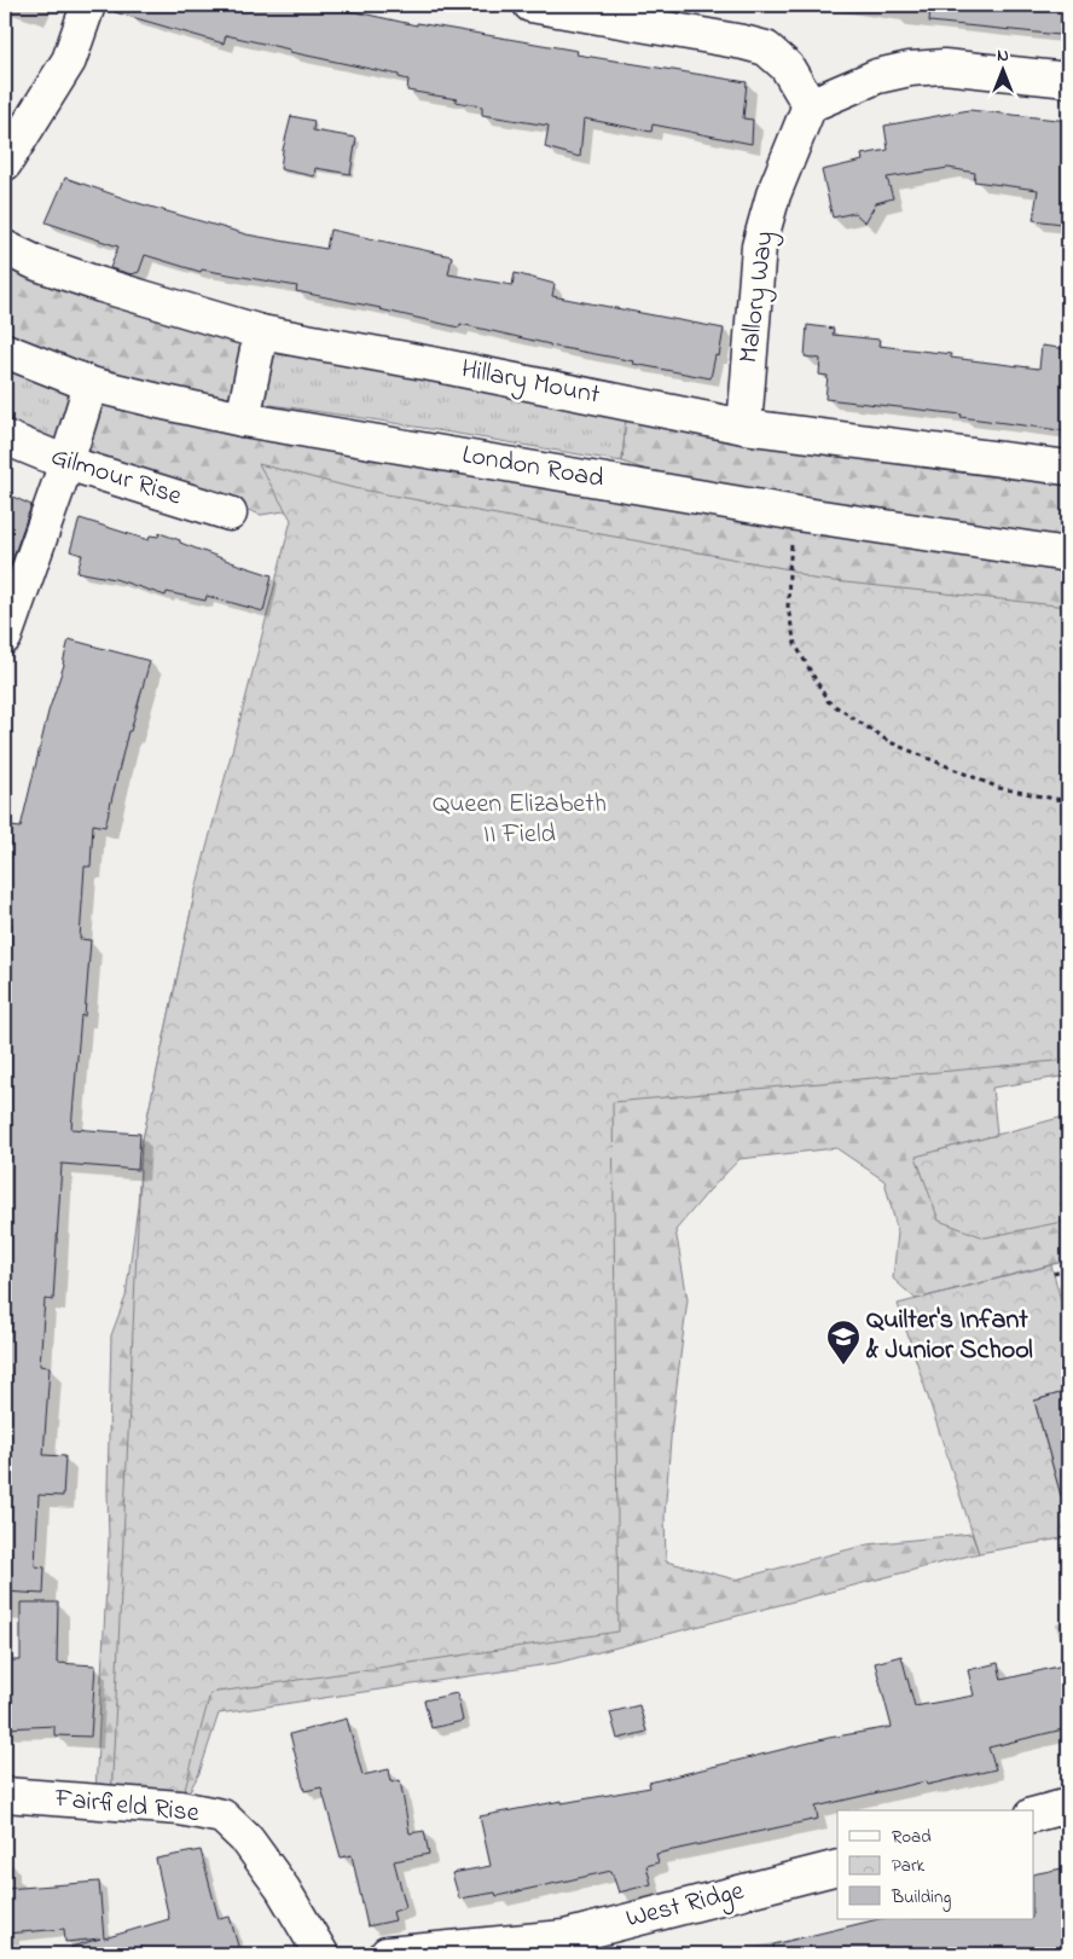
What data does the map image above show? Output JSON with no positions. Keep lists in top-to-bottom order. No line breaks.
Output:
{"streets":{"street":["Mallory Way","Hillary Mount","London Road","Gilmour Rise","Fairfield Rise","West Ridge"]},"crossings":[["Mallory Way","Hillary Mount"]],"parks":["Queen Elizabeth II Field"],"places":{"school or university":["Quilter's Infant & Junior School"]},"legend":["Road","Park","Building"],"north":"top"}
